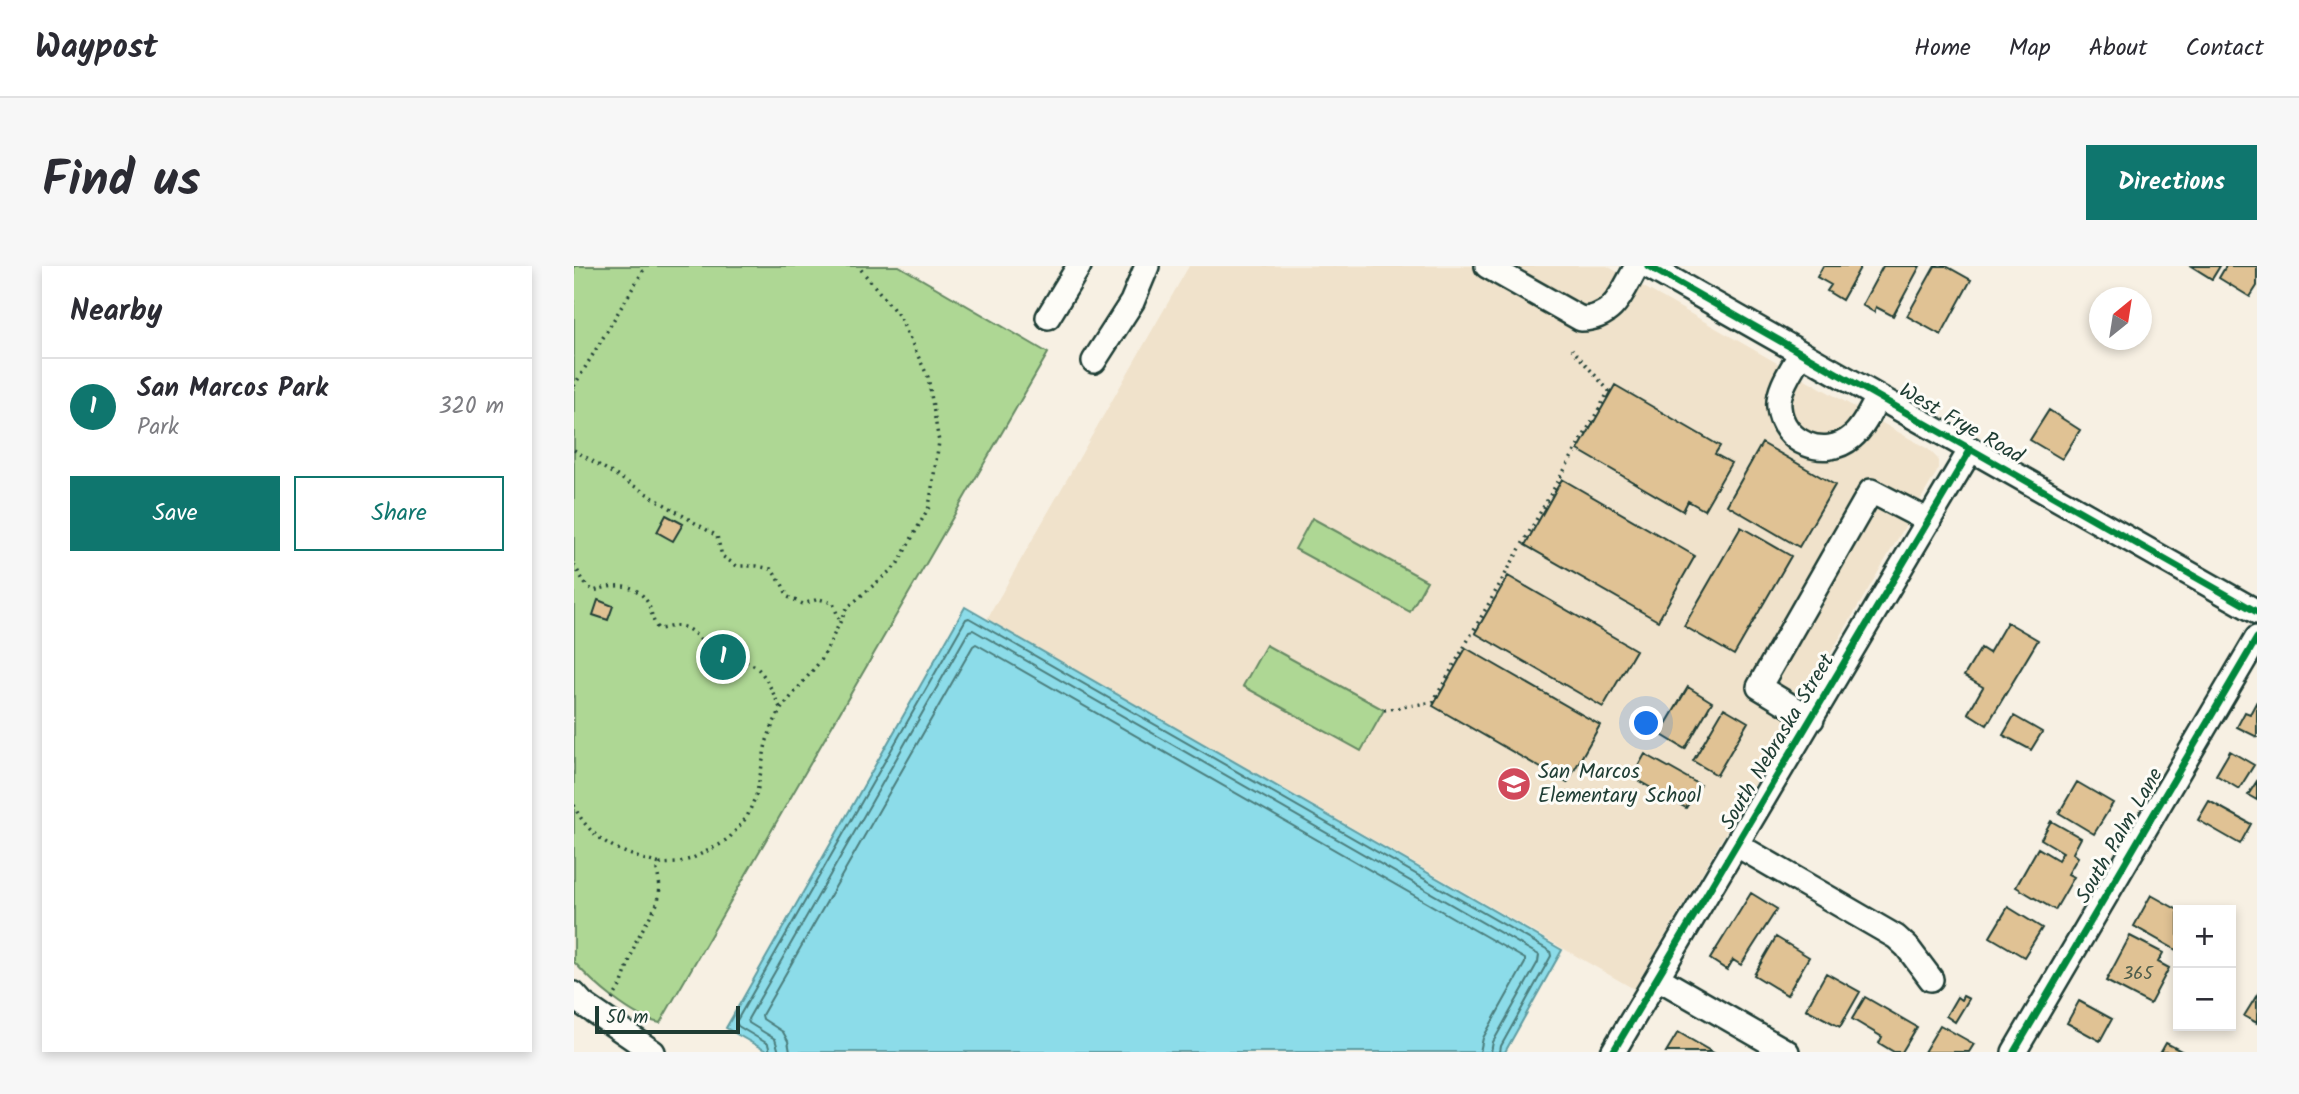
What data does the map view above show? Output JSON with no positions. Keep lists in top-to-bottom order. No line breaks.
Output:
{"streets":{"street":["West Frye Road","South Nebraska Street","South Palm Lane"]},"crossings":[["West Frye Road","South Nebraska Street"]],"places":{"school or university":["San Marcos Elementary School"]},"house_numbers":["365"],"scale_bar":"50 m","north":"top right","page":{"header":"Waypost","nav":["Home","Map","About","Contact"],"title":"Find us","buttons":["Directions",["Save","Share"]],"heading":"Nearby","list":[{"mark":"1","name":"San Marcos Park","note":"Park","value":"320 m"}],"pins":"1","map_buttons":["+","−"],"scale":"50 m"}}
